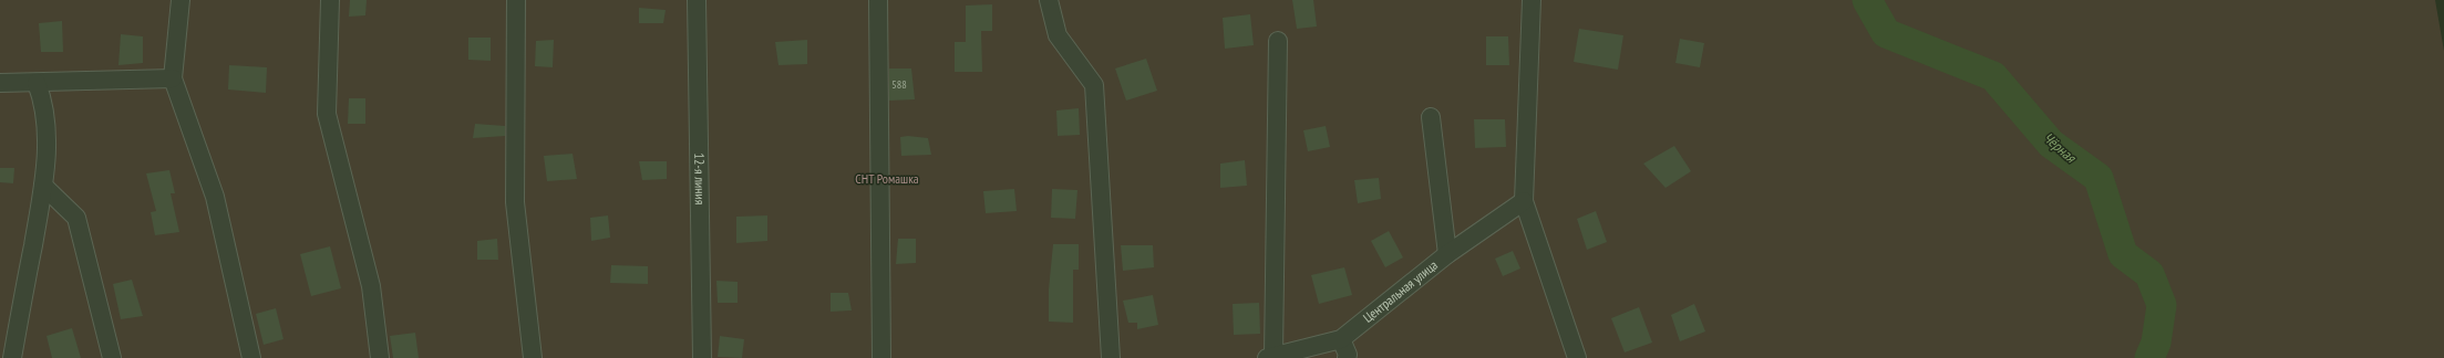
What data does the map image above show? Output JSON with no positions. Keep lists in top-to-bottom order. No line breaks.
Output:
{"streets":{"street":["12-я линия","Центральная улица"]},"water":["Чёрная"],"parks":["СНТ Ромашка"],"house_numbers":["588"]}
